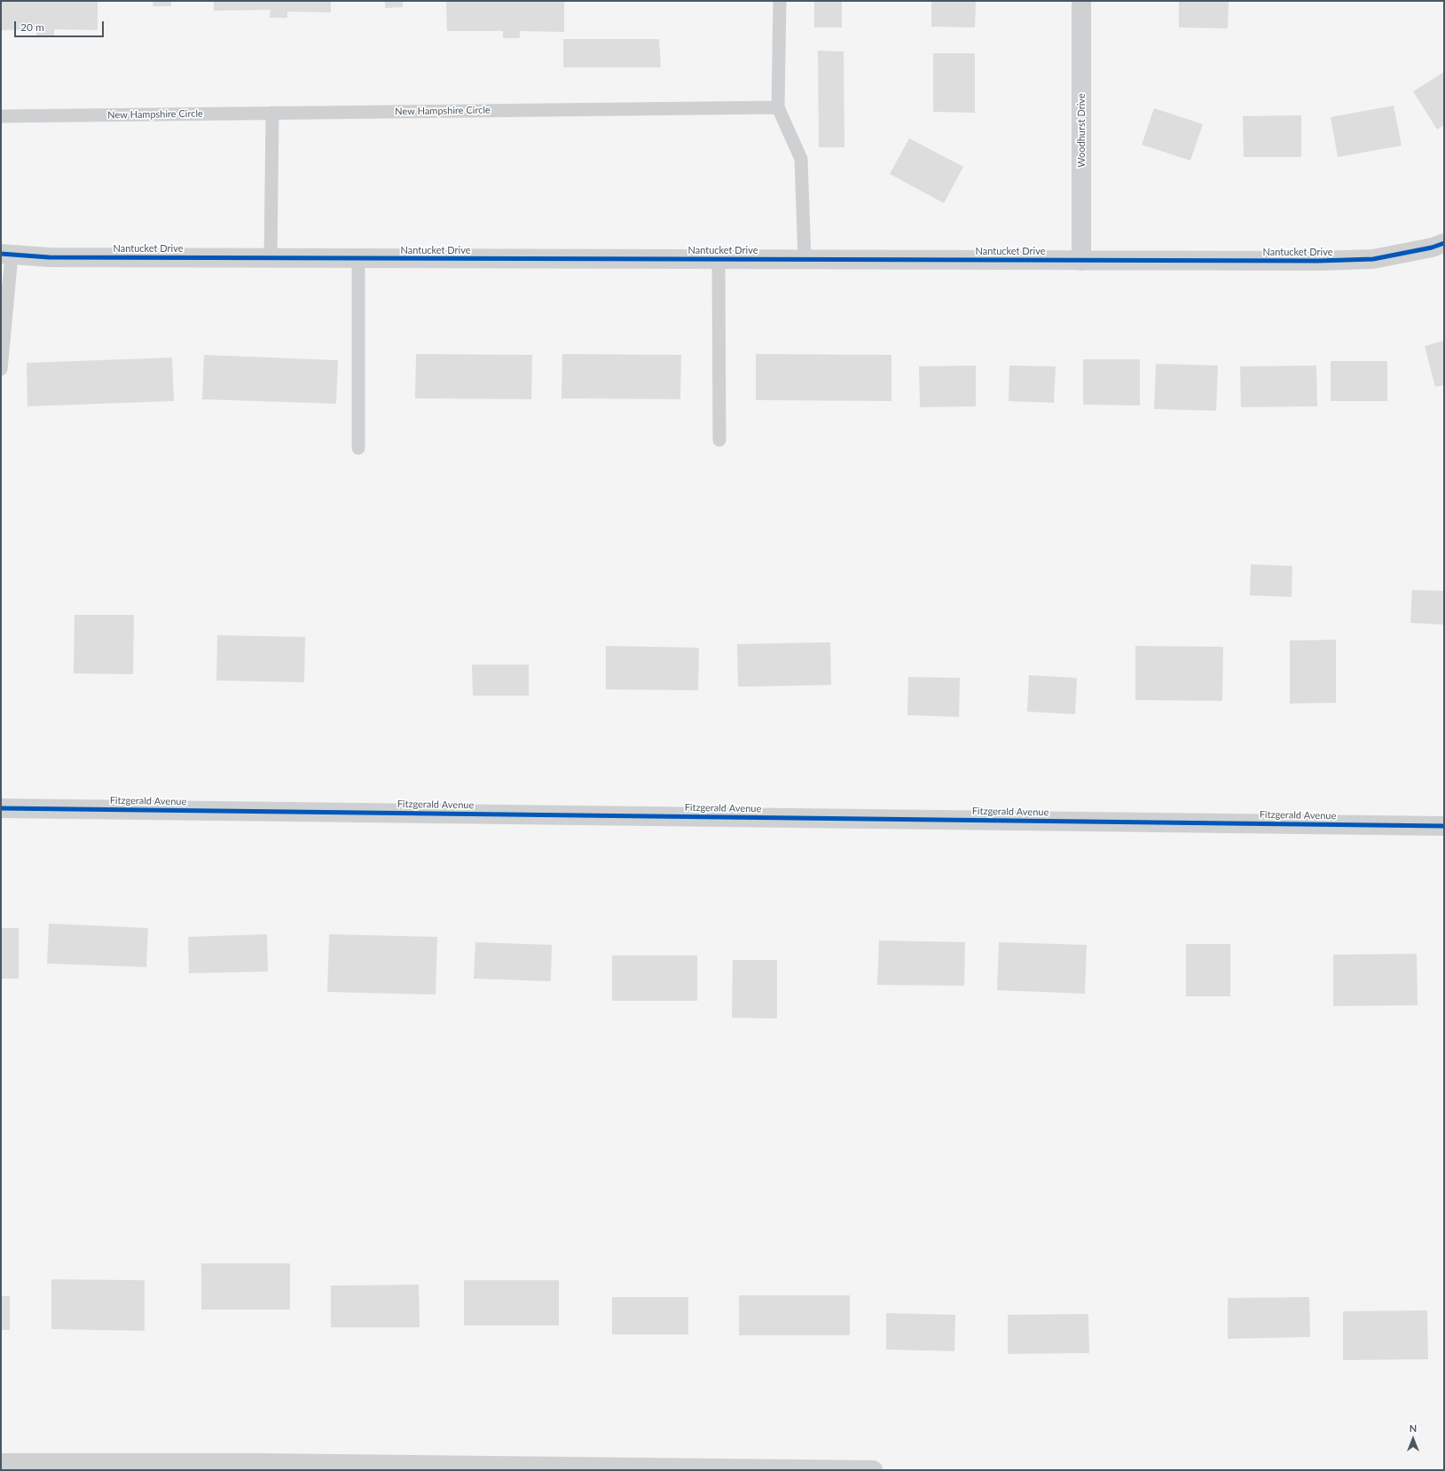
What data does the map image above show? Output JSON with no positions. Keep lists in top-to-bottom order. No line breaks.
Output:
{"streets":{"street":["Woodhurst Drive","Nantucket Drive","Fitzgerald Avenue"],"lane":["New Hampshire Circle"]},"crossings":[["Woodhurst Drive","Nantucket Drive"]],"scale_bar":"20 m","north":"top"}
